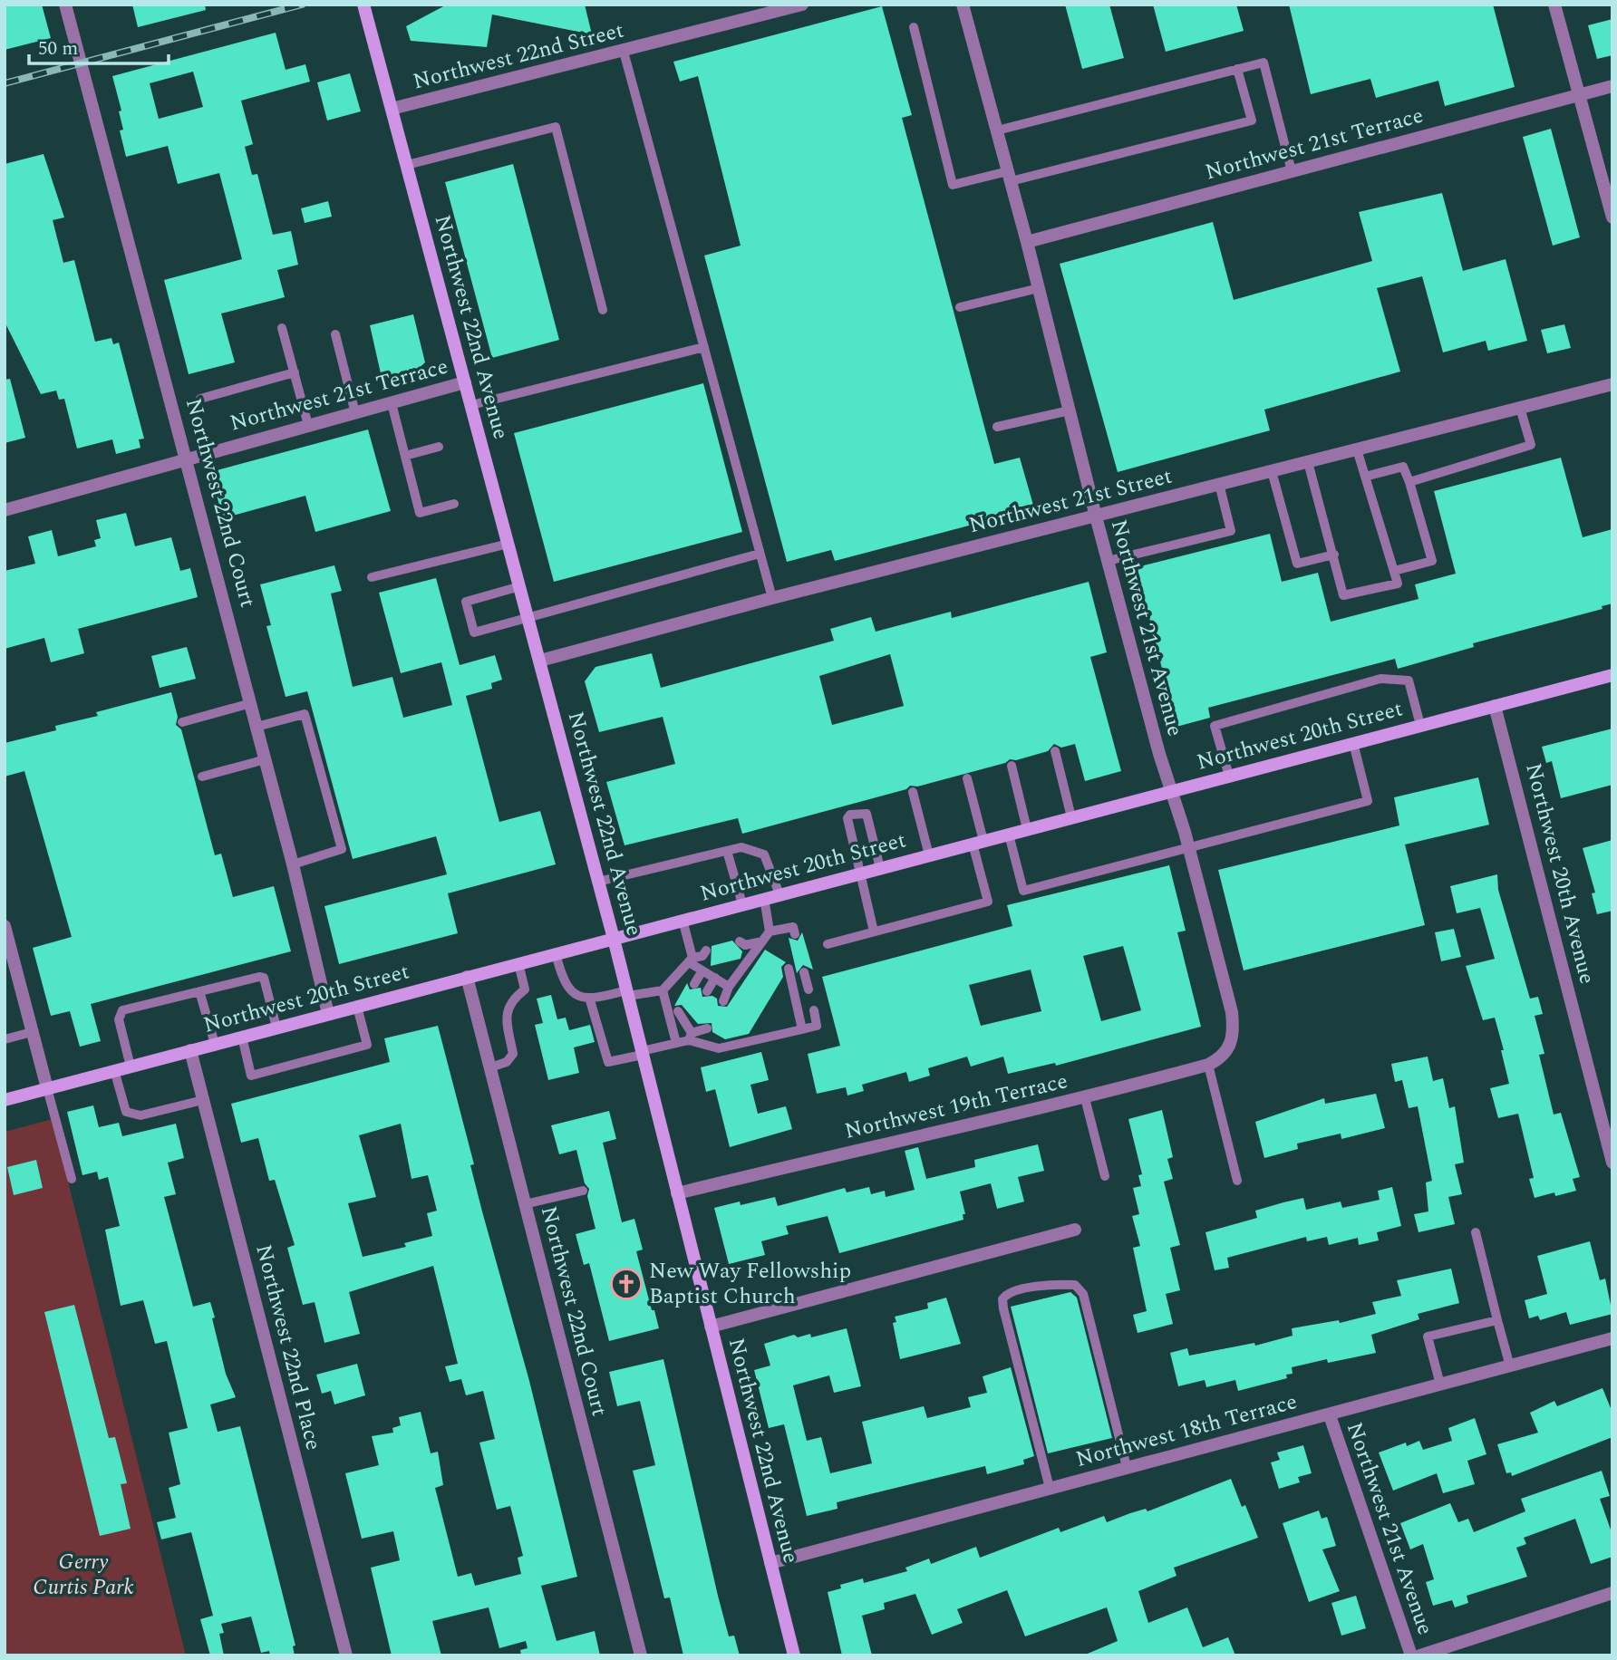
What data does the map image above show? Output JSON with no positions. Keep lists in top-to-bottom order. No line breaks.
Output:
{"streets":{"main road":["Northwest 22nd Avenue","Northwest 20th Street"],"street":["Northwest 22nd Street","Northwest 21st Terrace","Northwest 21st Street","Northwest 22nd Court","Northwest 21st Avenue","Northwest 20th Avenue","Northwest 19th Terrace","Northwest 22nd Place","Northwest 18th Terrace"]},"crossings":[["Northwest 22nd Street","Northwest 22nd Avenue"],["Northwest 21st Terrace","Northwest 22nd Avenue"],["Northwest 21st Terrace","Northwest 22nd Court"],["Northwest 21st Terrace","Northwest 21st Avenue"],["Northwest 22nd Avenue","Northwest 21st Street"],["Northwest 22nd Avenue","Northwest 20th Street"],["Northwest 22nd Avenue","Northwest 19th Terrace"],["Northwest 22nd Avenue","Northwest 18th Terrace"],["Northwest 21st Street","Northwest 21st Avenue"],["Northwest 22nd Court","Northwest 20th Street"],["Northwest 21st Avenue","Northwest 20th Street"],["Northwest 21st Avenue","Northwest 19th Terrace"],["Northwest 21st Avenue","Northwest 18th Terrace"],["Northwest 20th Street","Northwest 20th Avenue"],["Northwest 20th Street","Northwest 22nd Place"]],"parks":["Gerry Curtis Park"],"places":{"church":["New Way Fellowship Baptist Church"]},"scale_bar":"50 m"}
